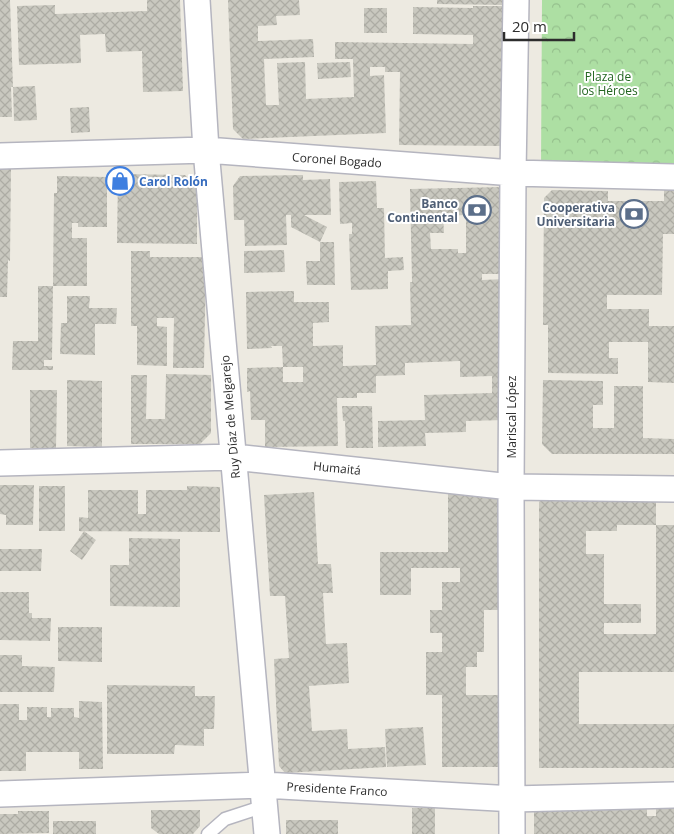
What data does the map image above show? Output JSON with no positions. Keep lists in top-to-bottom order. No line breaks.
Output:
{"streets":{"street":["Coronel Bogado","Ruy Díaz de Melgarejo","Mariscal López","Humaitá","Presidente Franco"]},"crossings":[["Coronel Bogado","Ruy Díaz de Melgarejo"],["Coronel Bogado","Mariscal López"],["Ruy Díaz de Melgarejo","Humaitá"],["Ruy Díaz de Melgarejo","Presidente Franco"],["Mariscal López","Humaitá"],["Mariscal López","Presidente Franco"]],"parks":["Plaza de los Héroes"],"places":{"shop":["Carol Rolón"],"bank":["Banco Continental","Cooperativa Universitaria"]},"scale_bar":"20 m"}
